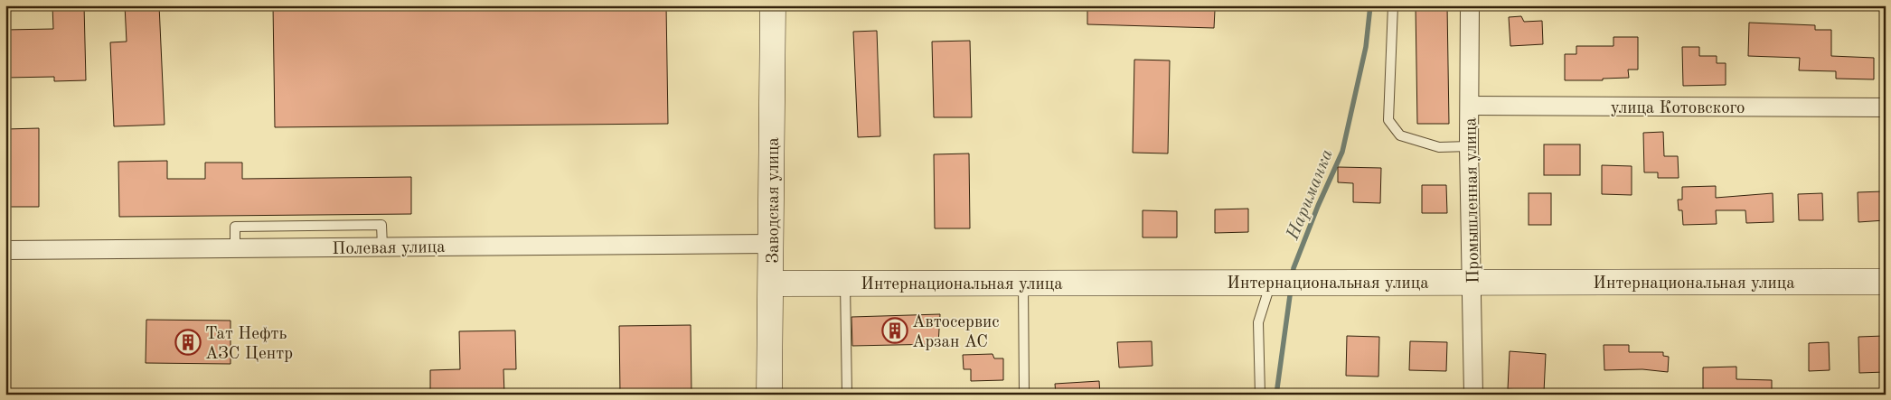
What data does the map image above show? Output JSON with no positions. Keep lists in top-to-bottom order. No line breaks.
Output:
{"streets":{"street":["улица Котовского","Заводская улица","Промышленная улица","Полевая улица","Интернациональная улица"]},"crossings":[["улица Котовского","Промышленная улица"],["Заводская улица","Полевая улица"],["Заводская улица","Интернациональная улица"],["Промышленная улица","Интернациональная улица"]],"water":["Нариманка"],"places":{"building":["Автосервис Арзан АС","Тат Нефть АЗС Центр"]}}
